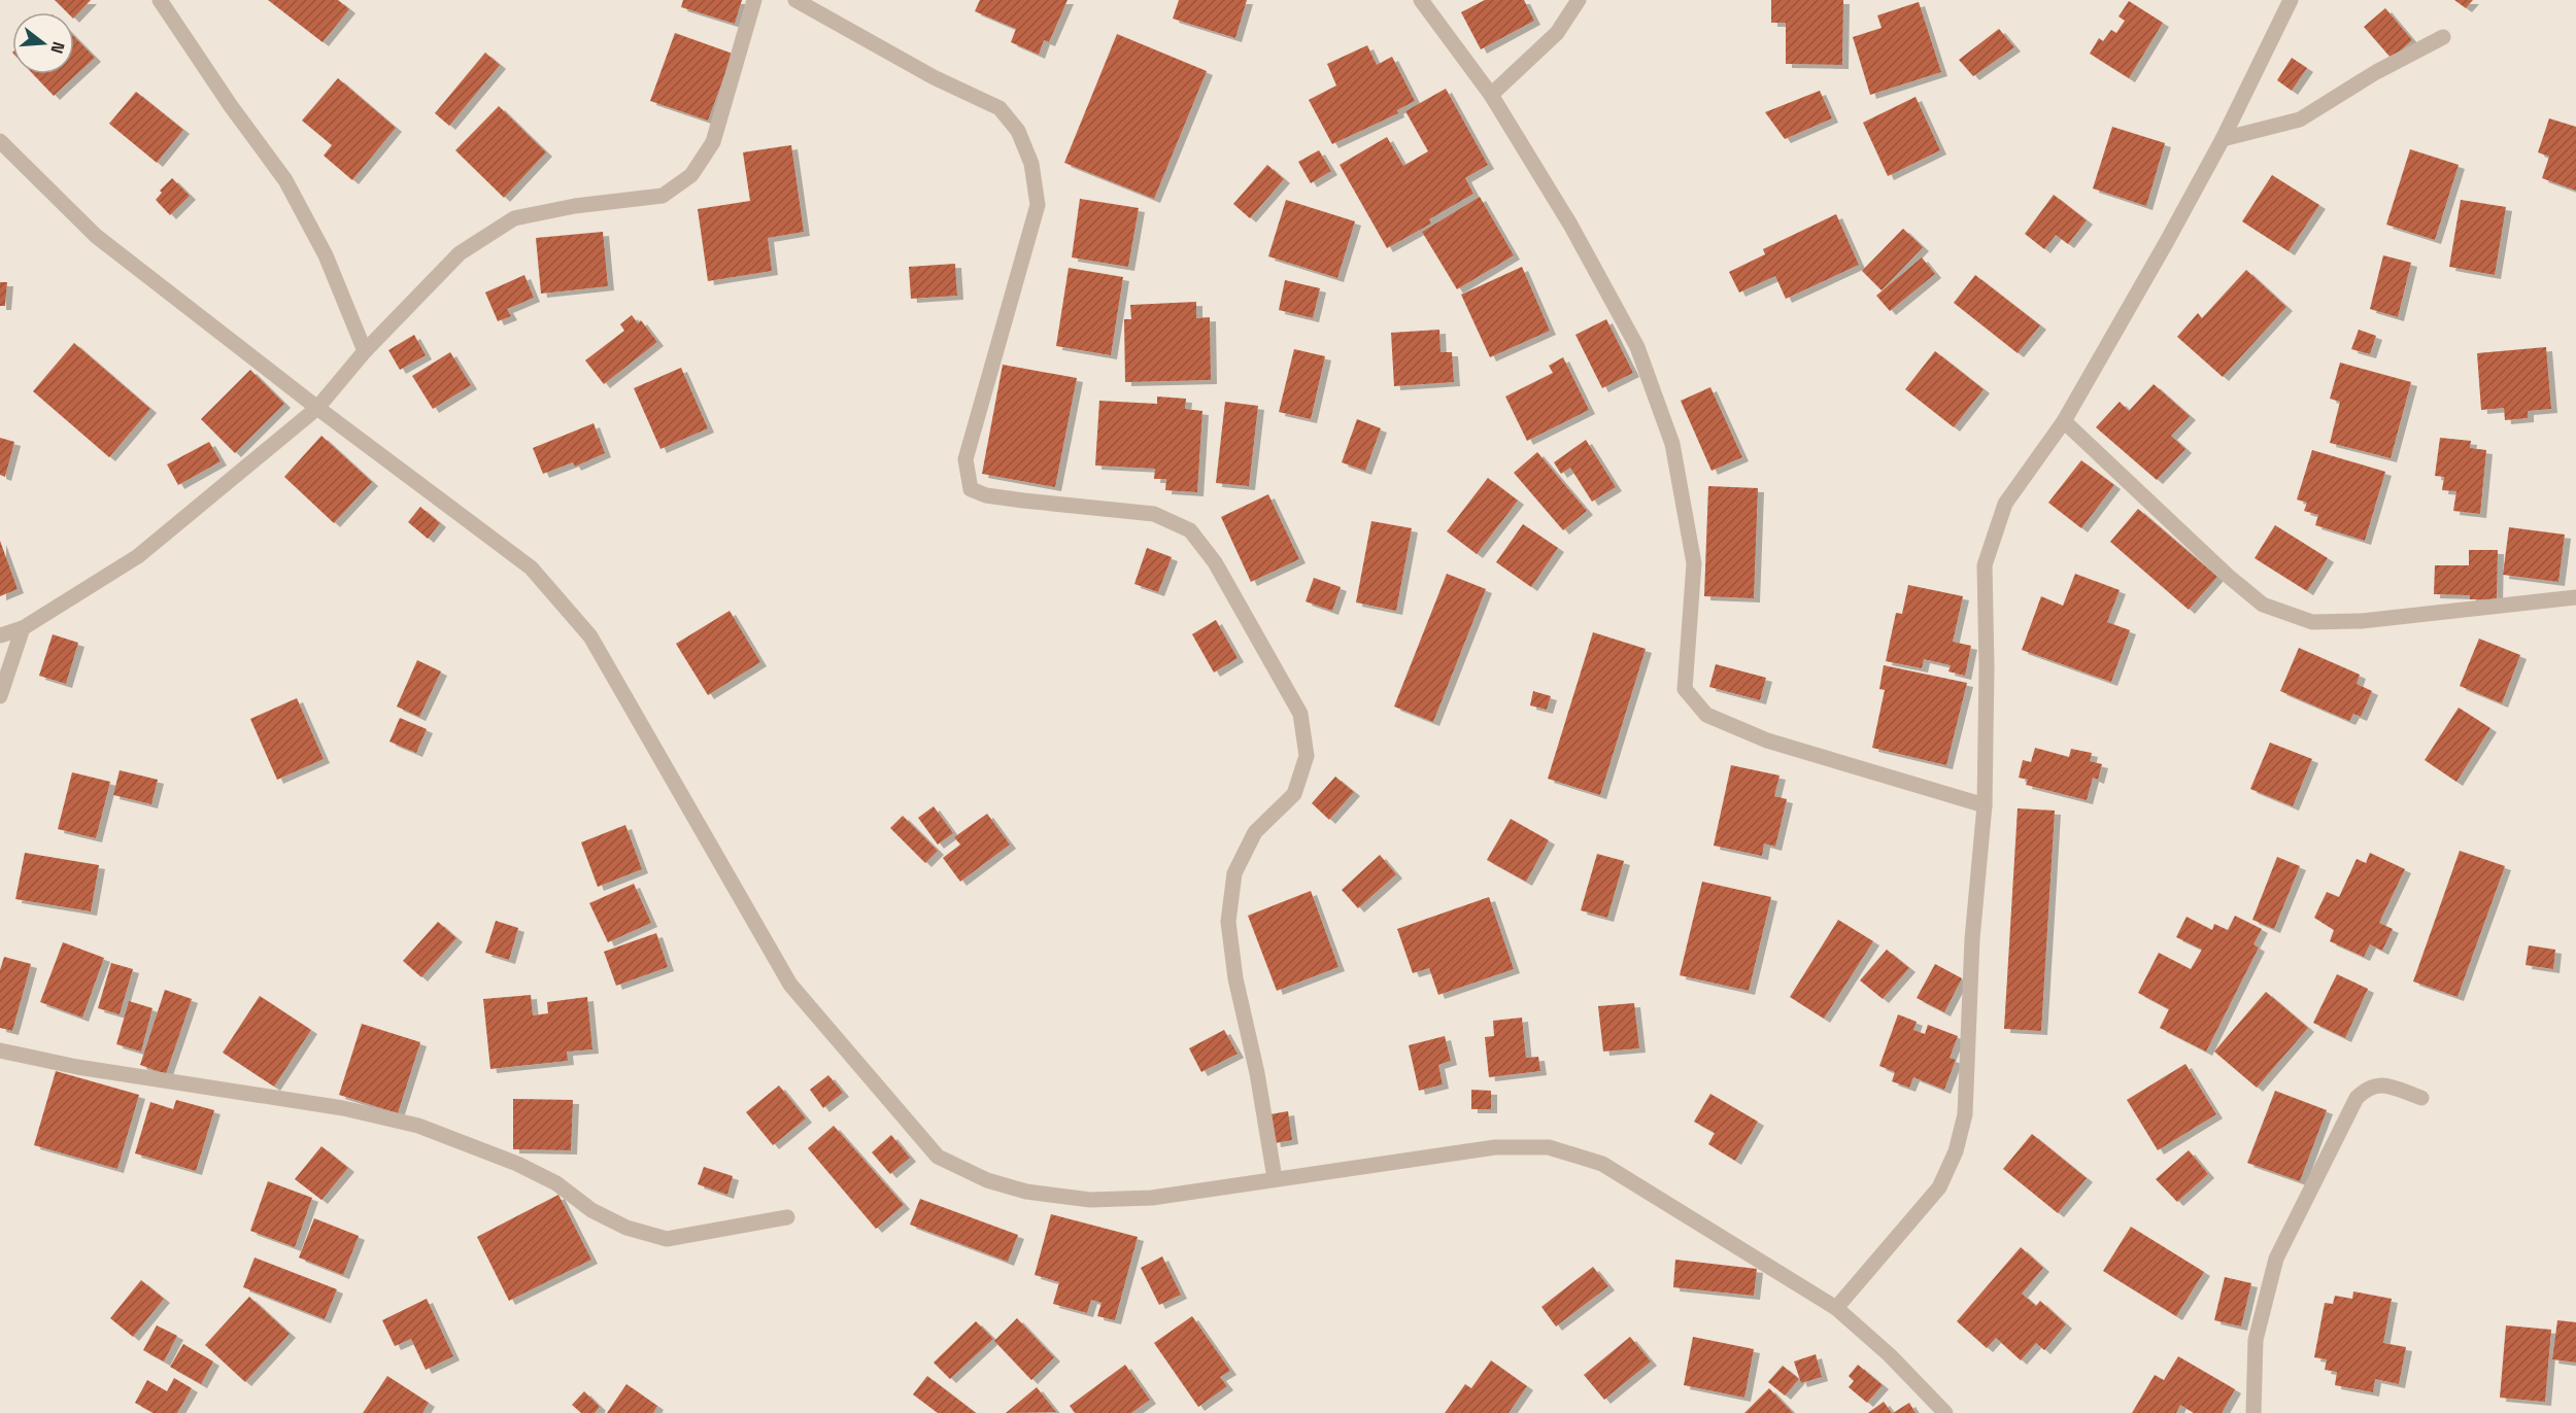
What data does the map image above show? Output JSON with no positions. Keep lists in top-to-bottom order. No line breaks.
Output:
{"north":"right"}
